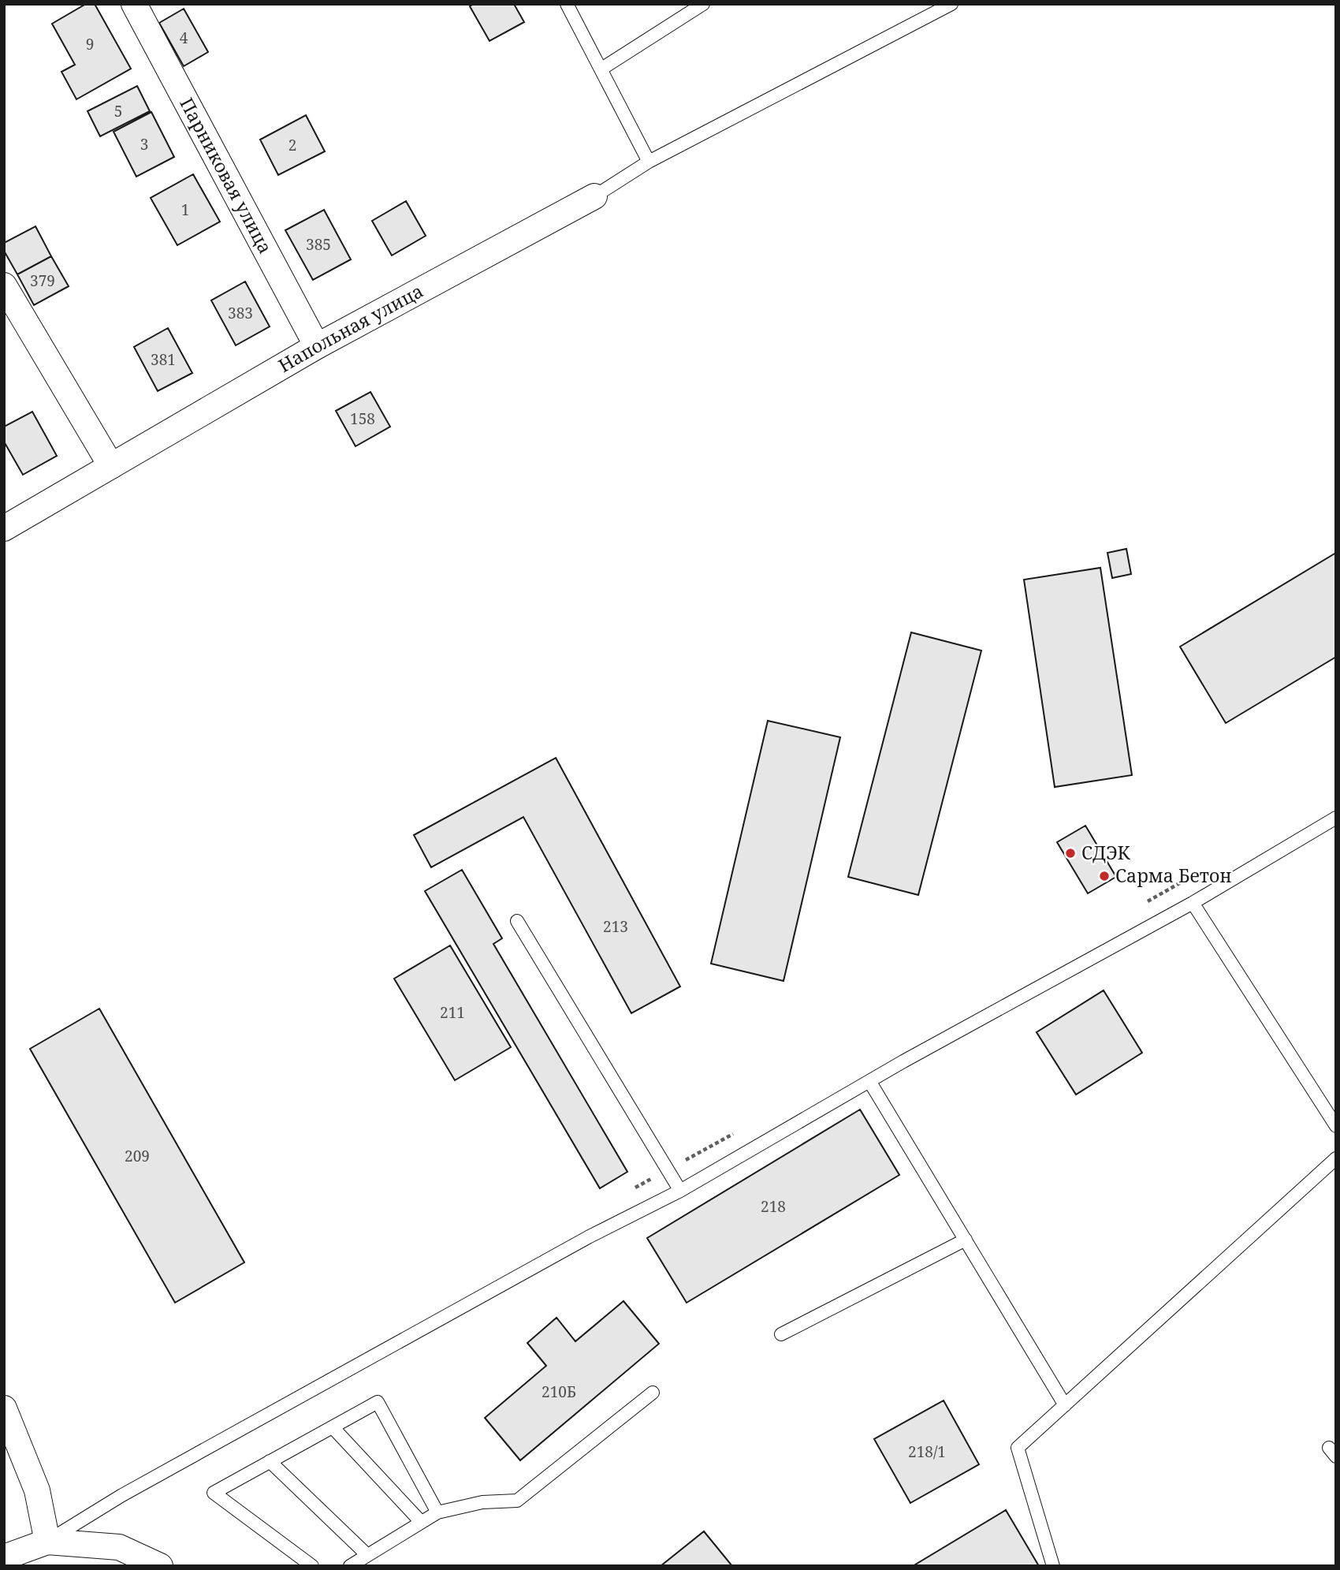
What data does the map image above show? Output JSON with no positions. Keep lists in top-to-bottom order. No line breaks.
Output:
{"streets":{"street":["Парниковая улица","Напольная улица"]},"crossings":[["Парниковая улица","Напольная улица"]],"places":["СДЭК","Сарма Бетон"],"house_numbers":["4","9","5","3","2","1","385","379","383","381","158","213","211","209","218","210Б","218/1"]}
